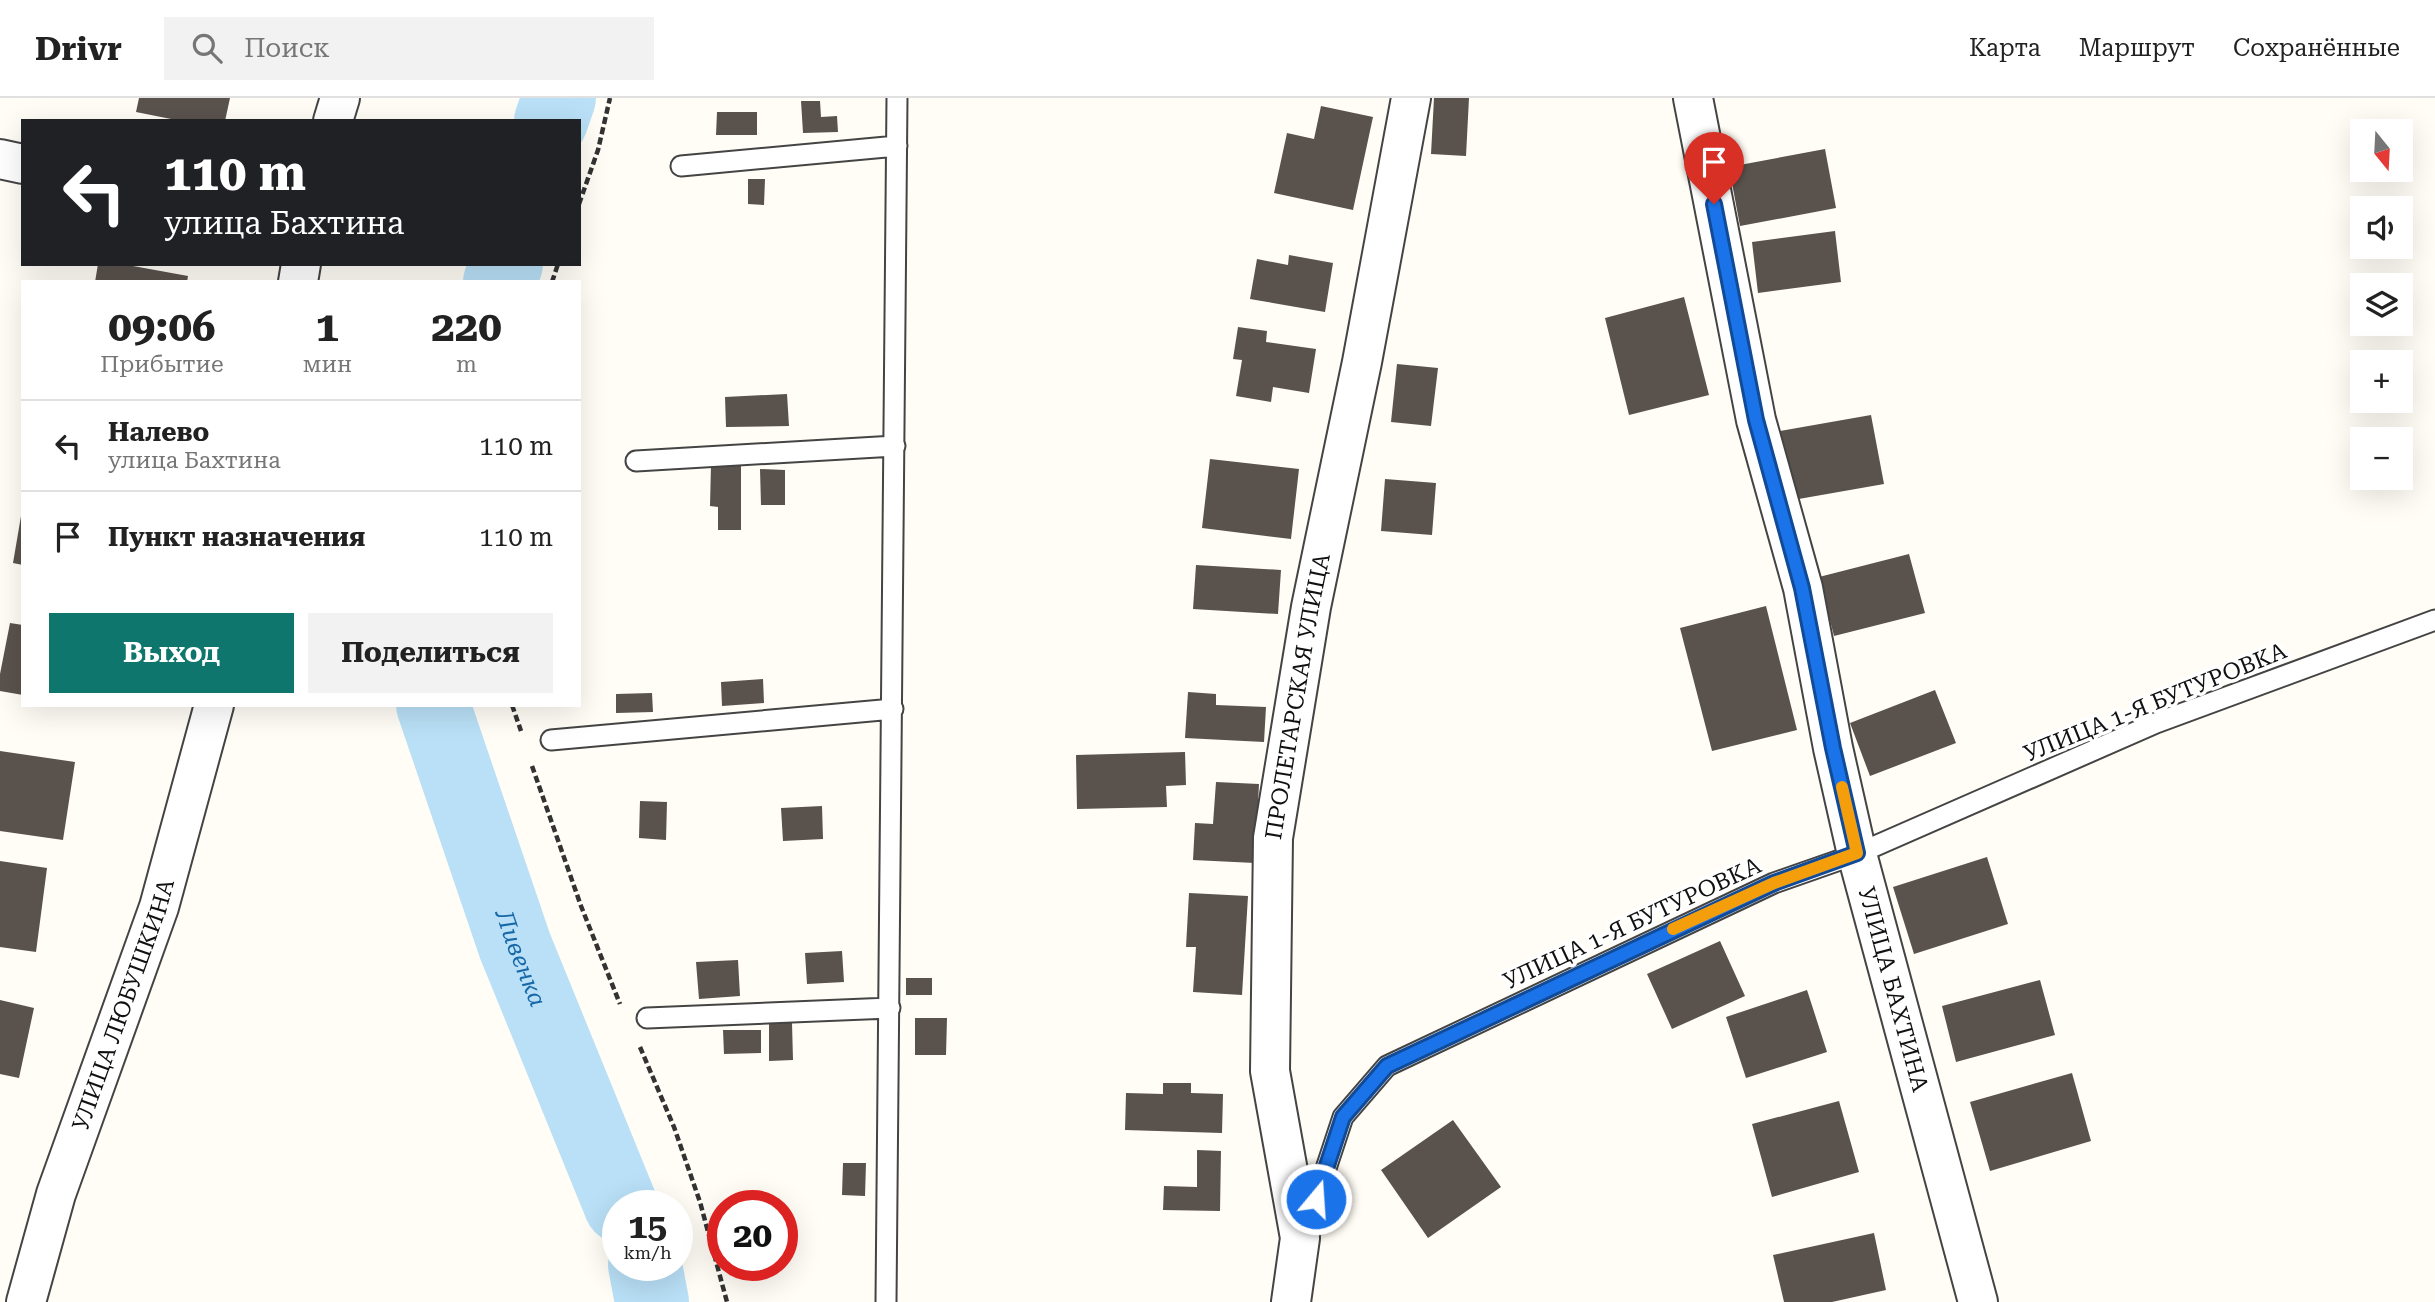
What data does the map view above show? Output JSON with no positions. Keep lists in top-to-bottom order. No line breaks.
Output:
{"streets":{"street":["ПРОЛЕТАРСКАЯ УЛИЦА","УЛИЦА БАХТИНА","УЛИЦА ЛЮБУШКИНА"],"lane":["УЛИЦА 1-Я БУТУРОВКА"]},"crossings":[["ПРОЛЕТАРСКАЯ УЛИЦА","УЛИЦА 1-Я БУТУРОВКА"],["УЛИЦА 1-Я БУТУРОВКА","УЛИЦА БАХТИНА"]],"water":["Ливенка"],"north":"bottom","page":{"header":"Drivr","search":"Поиск","nav":["Карта","Маршрут","Сохранённые"],"map_buttons":["+","−"],"turn":["110 m","улица Бахтина"],"eta":["09:06","Прибытие","1","мин","220","m"],"list":[{"name":"Налево","note":"улица Бахтина","value":"110 m"},{"name":"Пункт назначения","value":"110 m"}],"buttons":["Выход","Поделиться"],"speed":"15 km/h","limit":"20"}}
